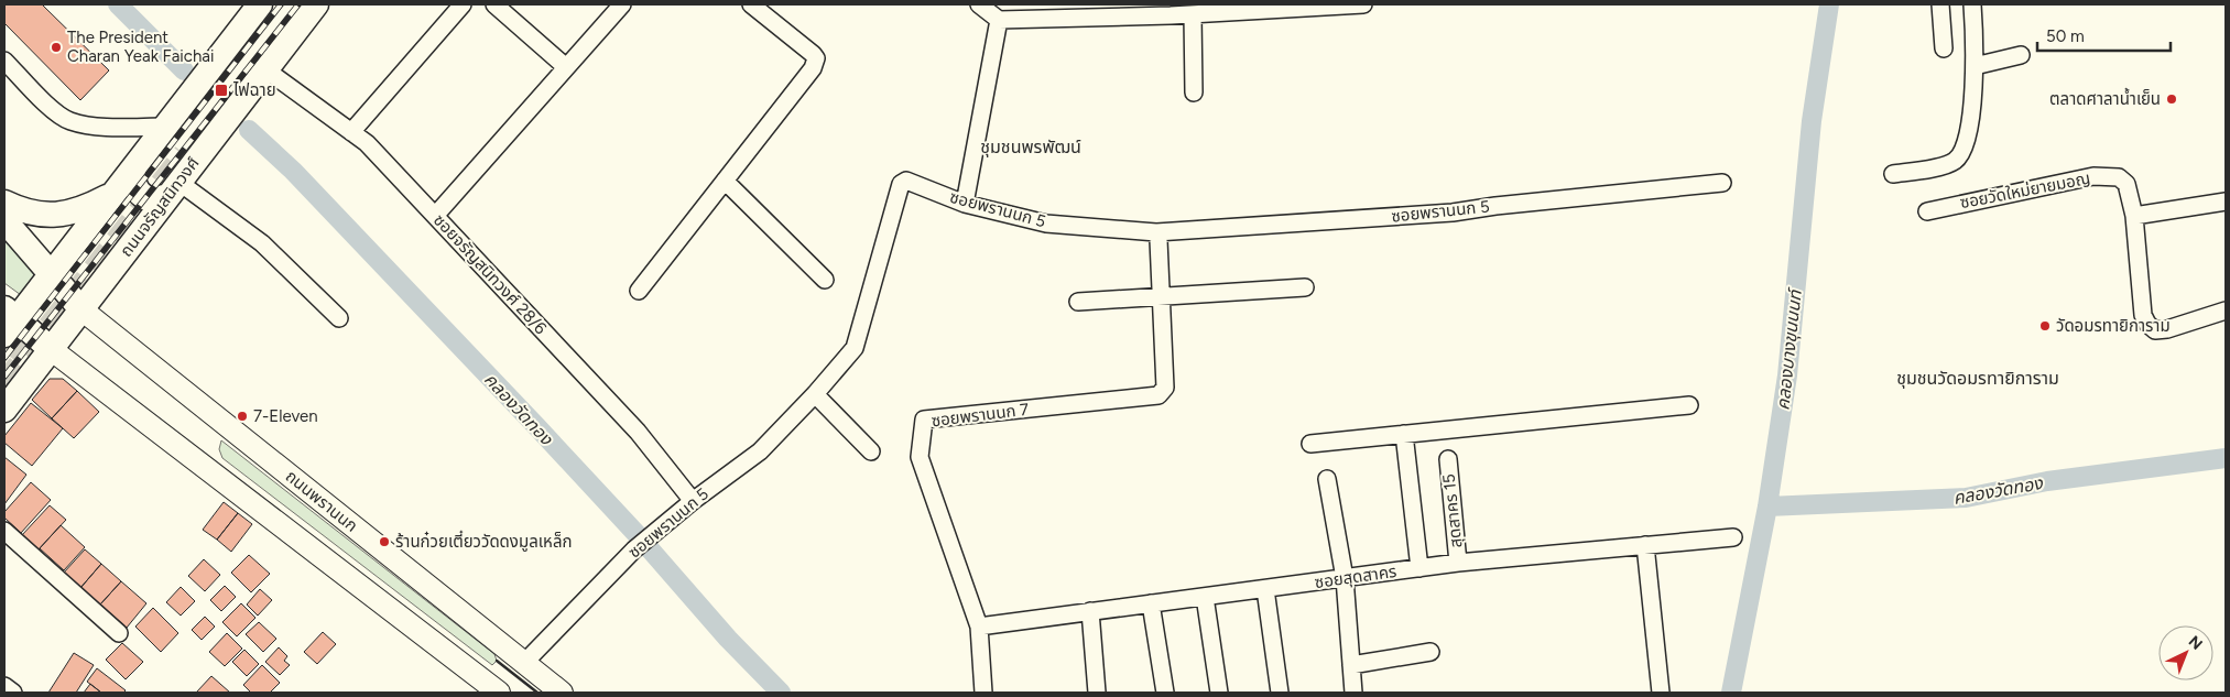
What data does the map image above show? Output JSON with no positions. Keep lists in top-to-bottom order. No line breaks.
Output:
{"streets":{"main road":["ถนนจรัญสนิทวงศ์","ถนนพรานนก"],"street":["ซอยวัดใหม่ยายมอญ","ซอยพรานนก 5","ซอยจรัญสนิทวงศ์ 28/6","ซอยพรานนก 7","สุดสาคร 15","ซอยสุดสาคร"]},"crossings":[["ถนนจรัญสนิทวงศ์","ซอยจรัญสนิทวงศ์ 28/6"],["ถนนจรัญสนิทวงศ์","ถนนพรานนก"],["ซอยพรานนก 5","ซอยจรัญสนิทวงศ์ 28/6"],["ซอยพรานนก 5","ถนนพรานนก"],["ซอยพรานนก 7","ซอยสุดสาคร"],["สุดสาคร 15","ซอยสุดสาคร"]],"districts":["ชุมชนพรพัฒน์","ชุมชนวัดอมรทายิการาม"],"water":["คลองบางขุนนนท์","คลองวัดทอง"],"places":{"other":["The President Charan Yeak Faichai","ตลาดศาลาน้ำเย็น","วัดอมรทายิการาม","7-Eleven","ร้านก๋วยเตี๋ยววัดดงมูลเหล็ก"],"transit":["ไฟฉาย"]},"scale_bar":"50 m","north":"top right"}
